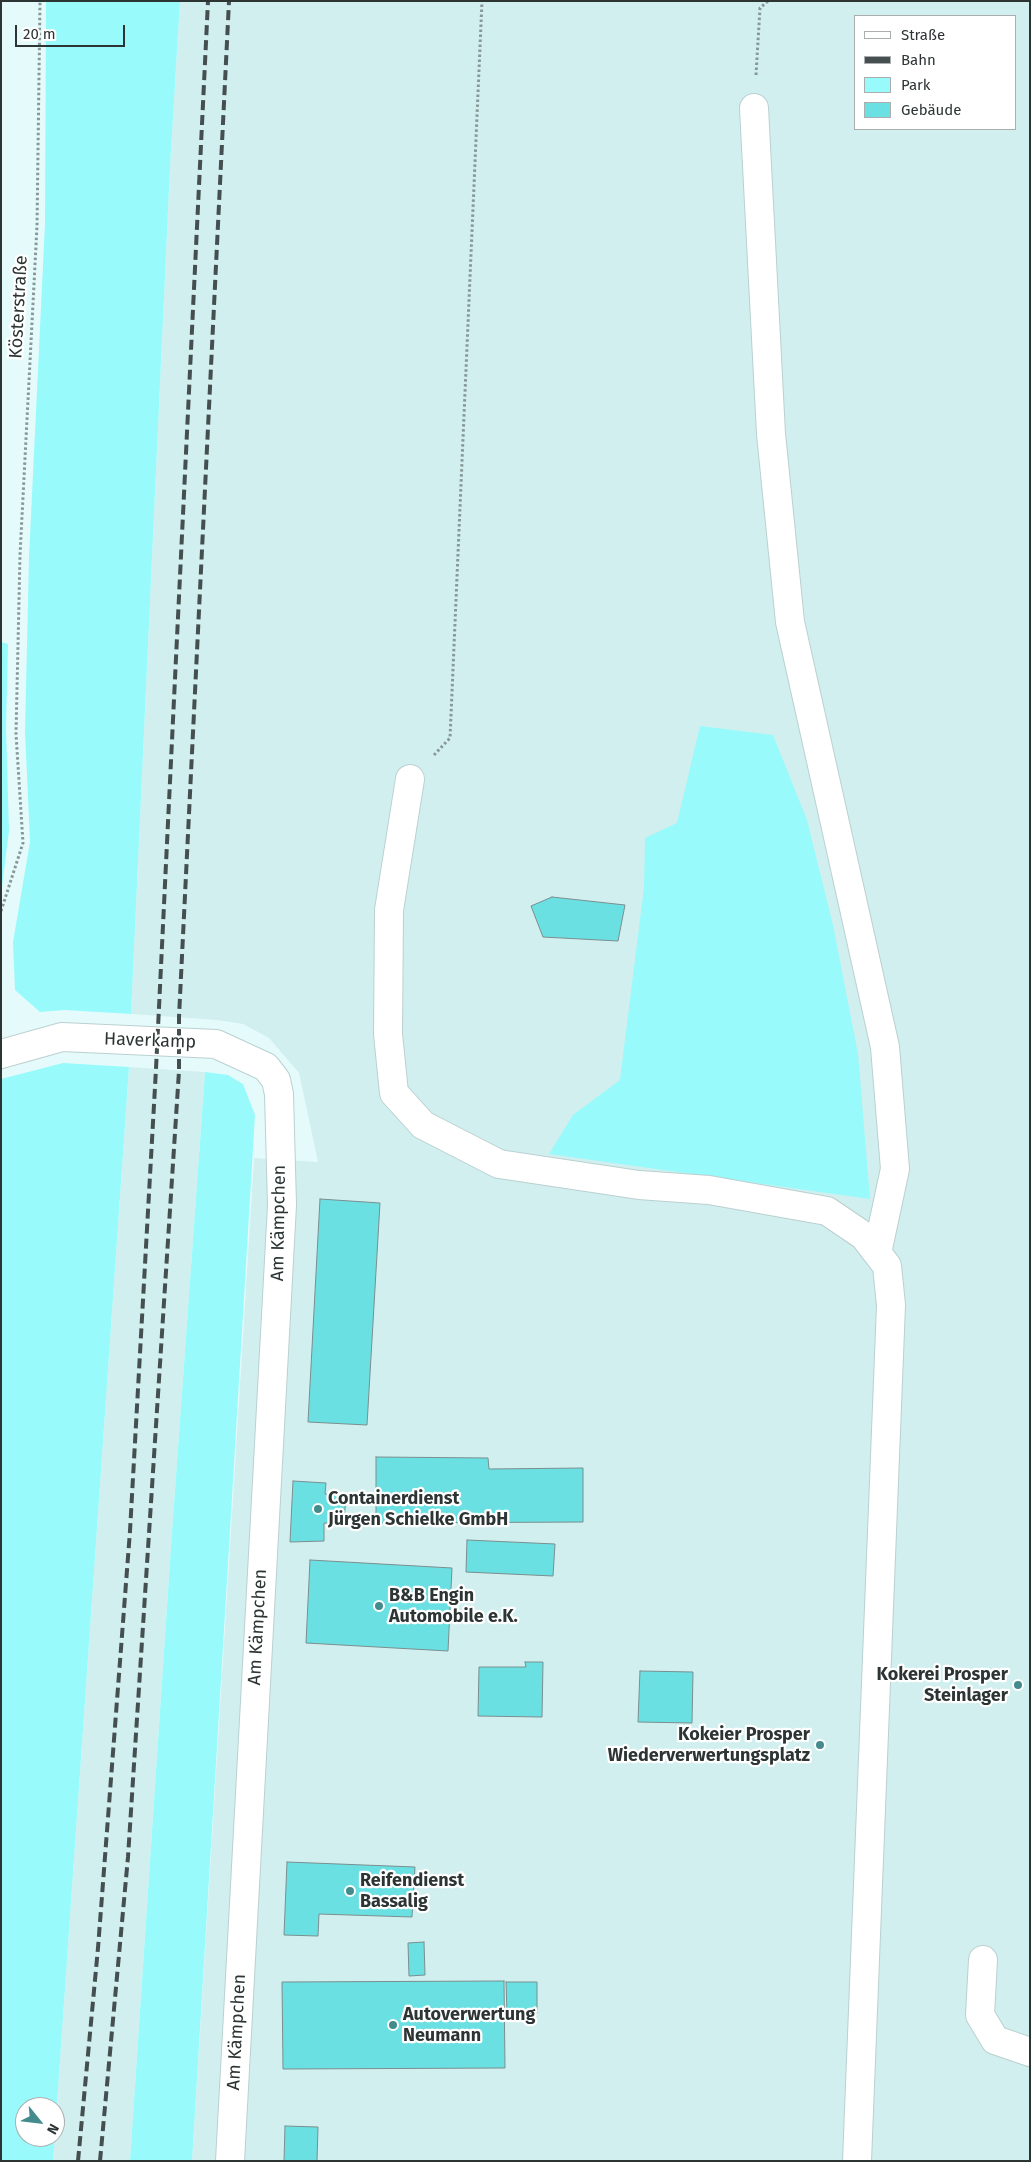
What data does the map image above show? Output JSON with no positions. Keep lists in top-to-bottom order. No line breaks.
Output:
{"streets":{"street":["Haverkamp","Am Kämpchen"],"path":["Kösterstraße"]},"crossings":[["Haverkamp","Am Kämpchen"]],"places":["Containerdienst Jürgen Schielke GmbH","B&B Engin Automobile e.K.","Kokerei Prosper Steinlager","Kokeier Prosper Wiederverwertungsplatz","Reifendienst Bassalig","Autoverwertung Neumann"],"legend":["Straße","Bahn","Park","Gebäude"],"scale_bar":"20 m","north":"bottom right"}
